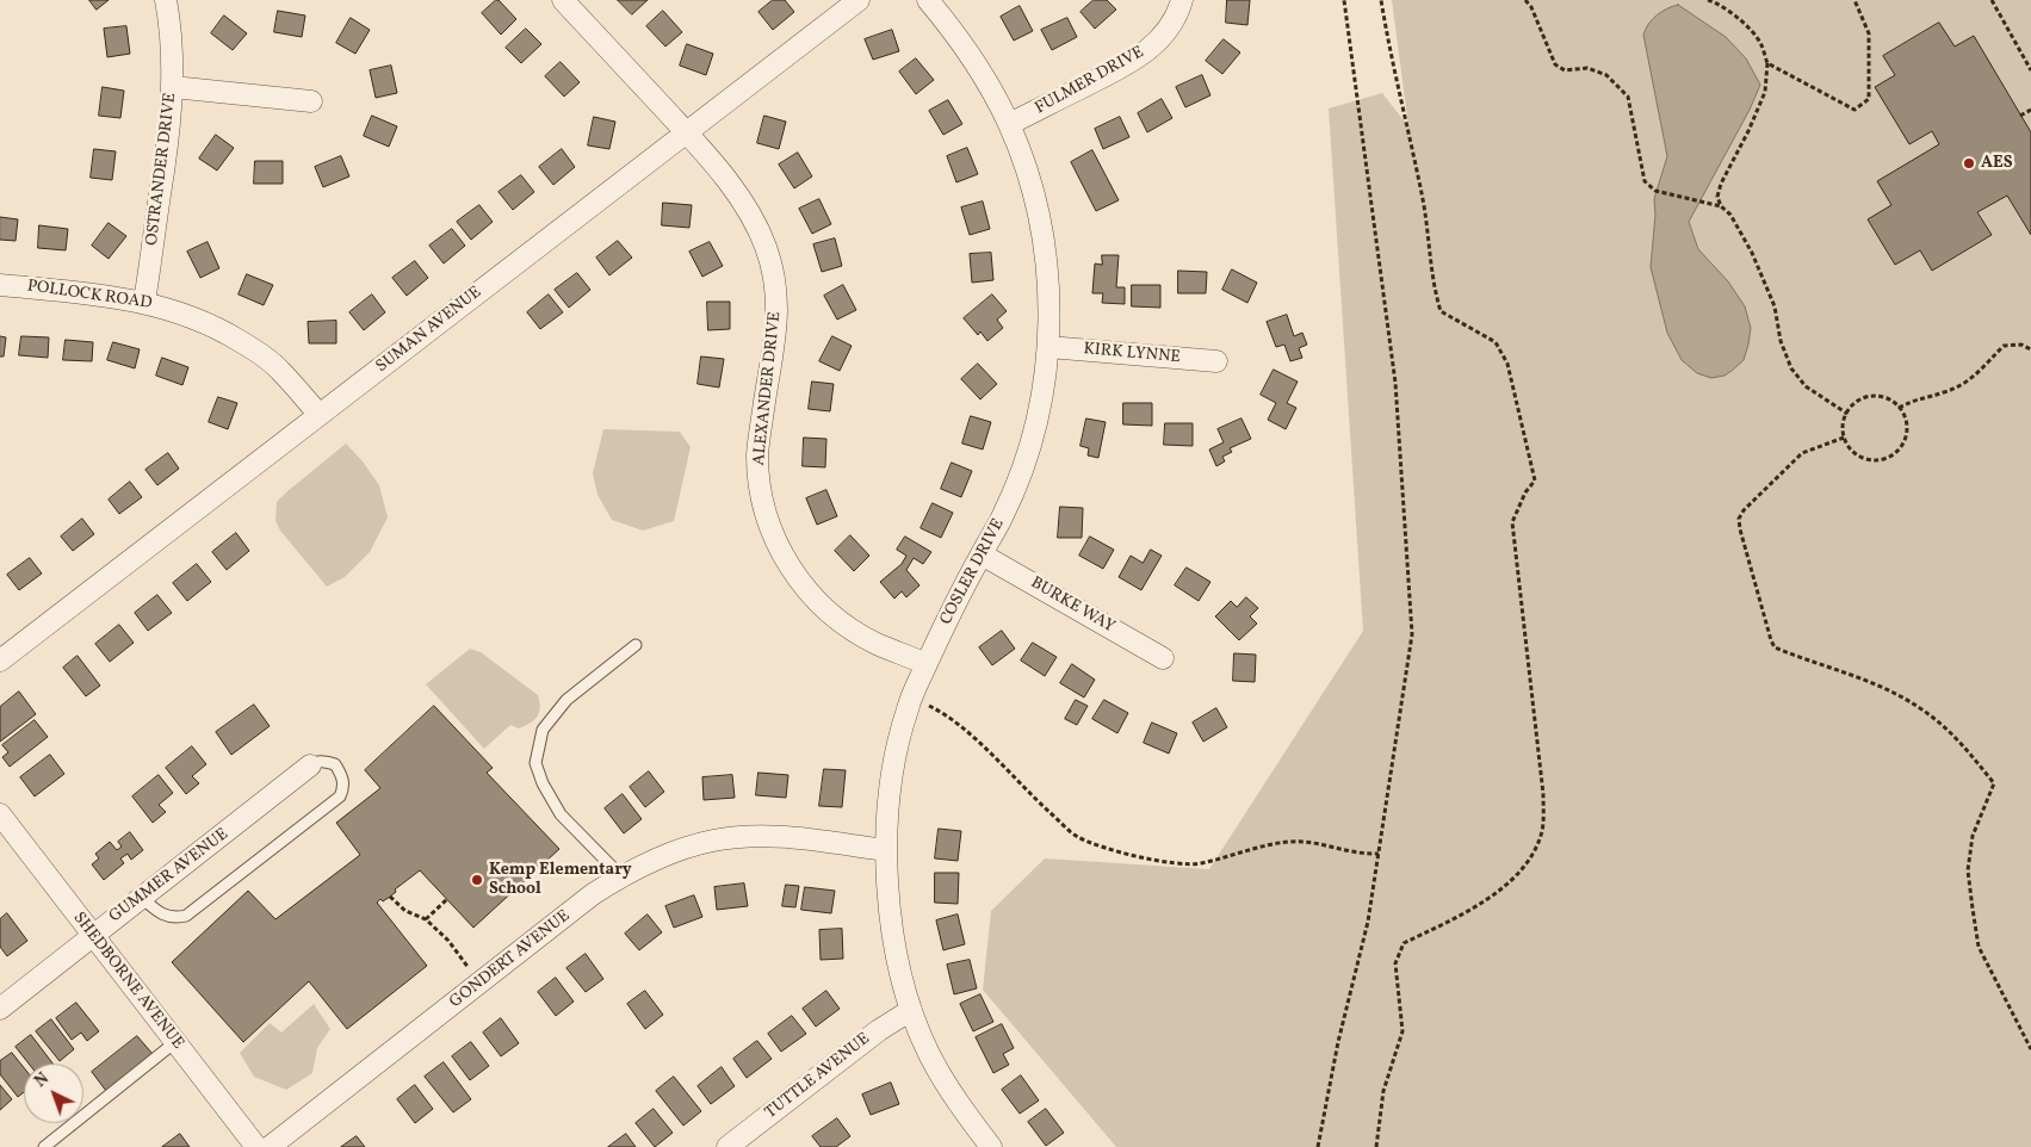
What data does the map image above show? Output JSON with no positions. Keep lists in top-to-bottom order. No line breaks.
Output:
{"streets":{"street":["FULMER DRIVE","OSTRANDER DRIVE","POLLOCK ROAD","SUMAN AVENUE","KIRK LYNNE","ALEXANDER DRIVE","COSLER DRIVE","BURKE WAY","GUMMER AVENUE","GONDERT AVENUE","SHEDBORNE AVENUE","TUTTLE AVENUE"]},"crossings":[["FULMER DRIVE","COSLER DRIVE"],["OSTRANDER DRIVE","POLLOCK ROAD"],["POLLOCK ROAD","SUMAN AVENUE"],["SUMAN AVENUE","ALEXANDER DRIVE"],["KIRK LYNNE","COSLER DRIVE"],["ALEXANDER DRIVE","COSLER DRIVE"],["COSLER DRIVE","BURKE WAY"],["COSLER DRIVE","GONDERT AVENUE"],["COSLER DRIVE","TUTTLE AVENUE"],["GUMMER AVENUE","SHEDBORNE AVENUE"]],"places":["AES","Kemp Elementary School"],"north":"top left"}
